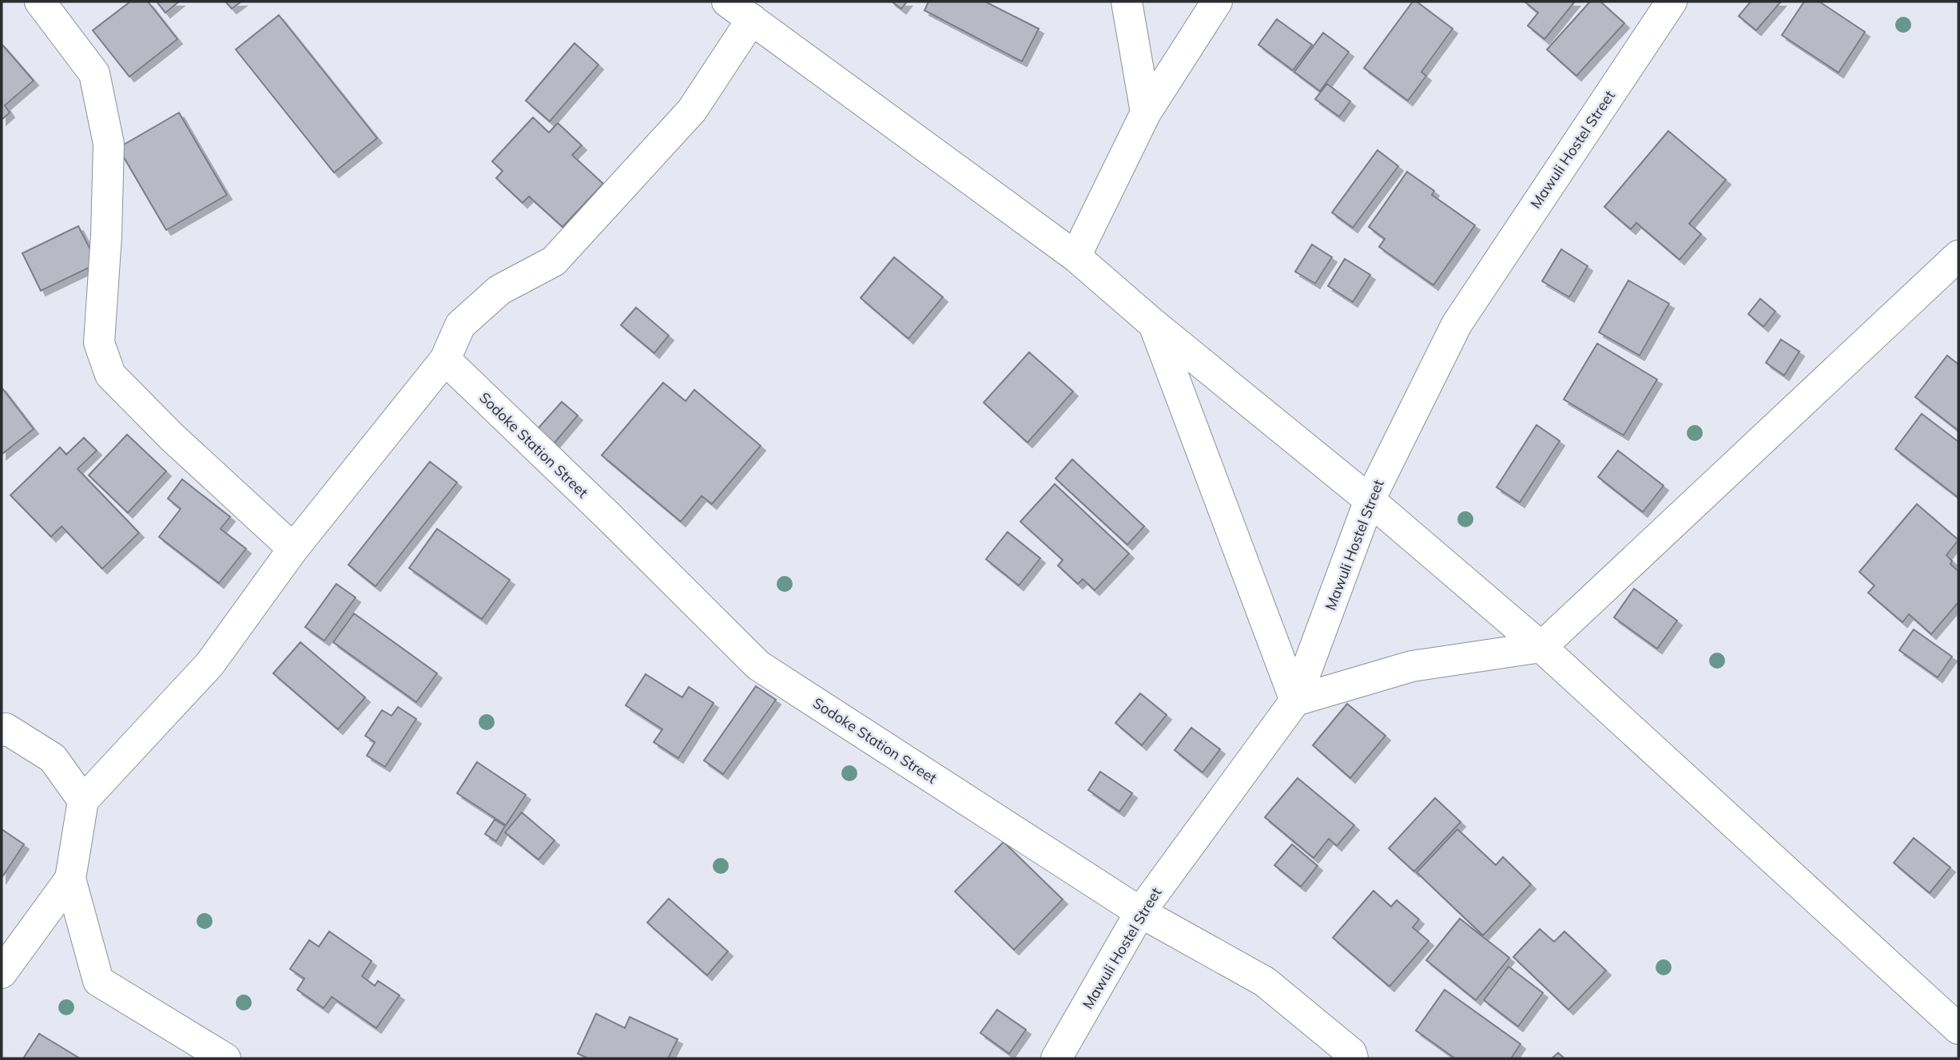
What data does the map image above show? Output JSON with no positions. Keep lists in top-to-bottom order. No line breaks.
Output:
{"streets":{"street":["Mawuli Hostel Street","Sodoke Station Street"]},"crossings":[["Mawuli Hostel Street","Sodoke Station Street"]]}
